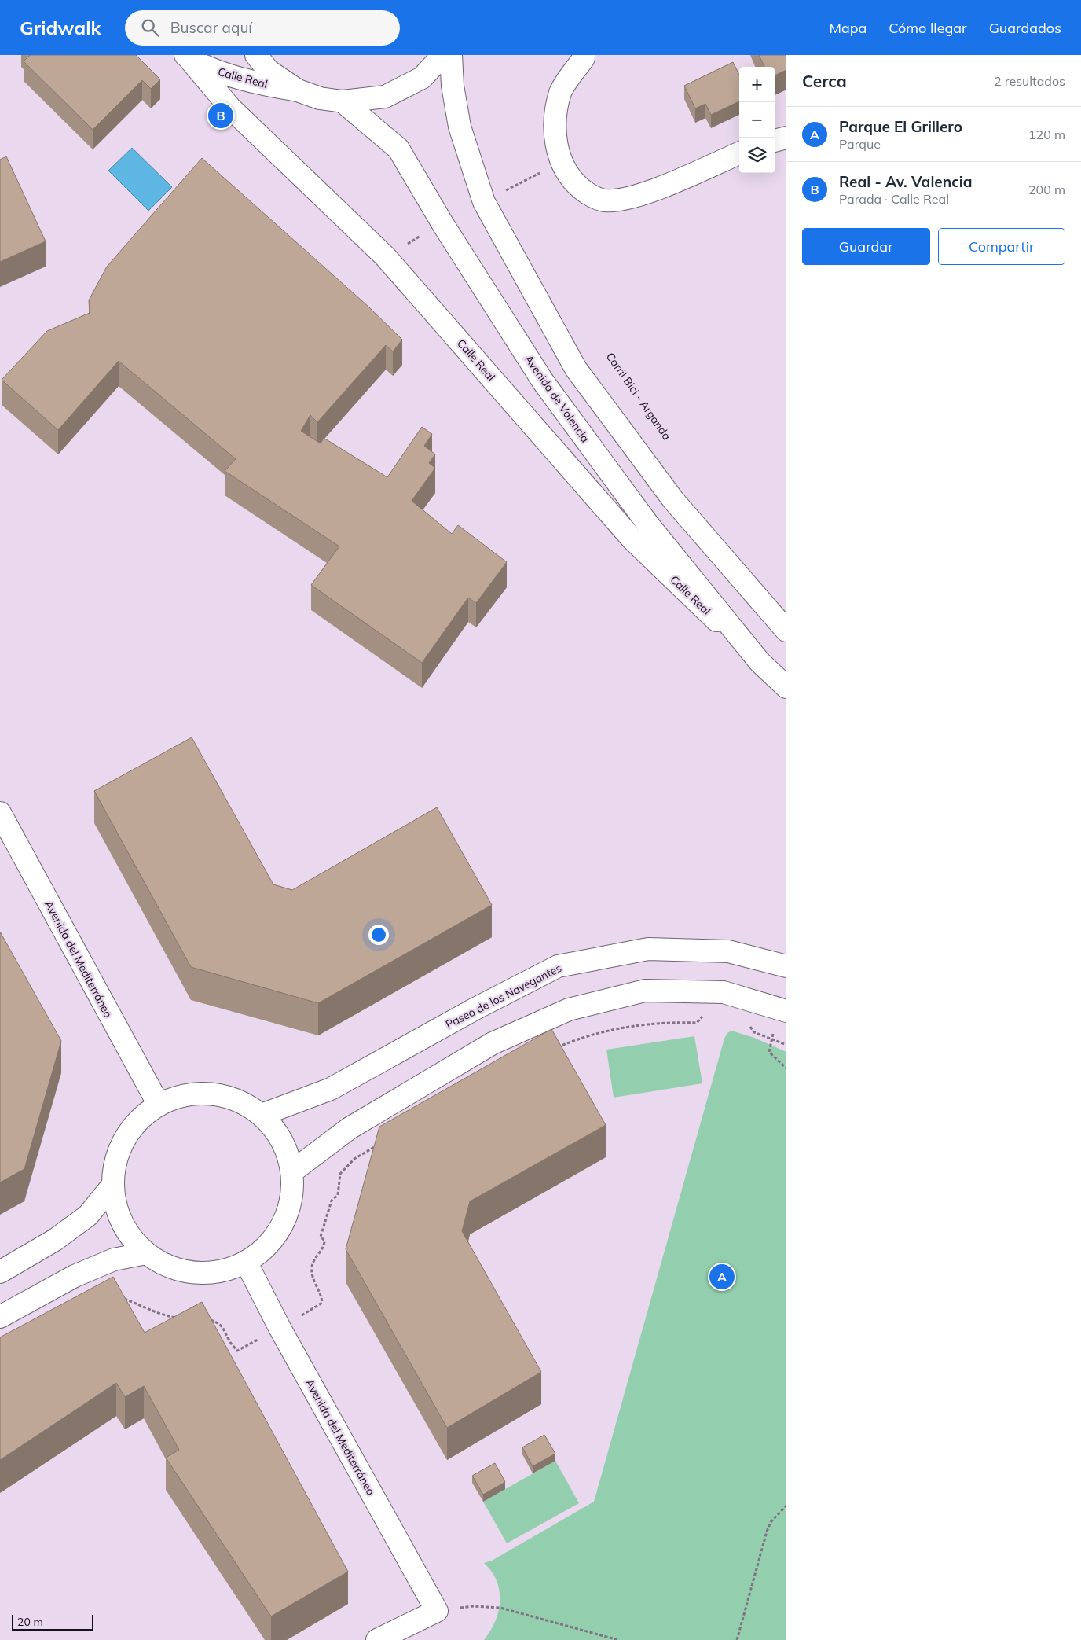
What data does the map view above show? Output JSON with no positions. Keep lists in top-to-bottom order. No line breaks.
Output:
{"streets":{"main road":["Calle Real","Avenida de Valencia","Avenida del Mediterráneo","Paseo de los Navegantes"]},"crossings":[["Calle Real","Avenida de Valencia"]],"scale_bar":"20 m","page":{"header":"Gridwalk","search":"Buscar aquí","nav":["Mapa","Cómo llegar","Guardados"],"heading":["Cerca","2 resultados"],"map_buttons":["+","−"],"pins":["B","A"],"list":[{"mark":"A","name":"Parque El Grillero","note":"Parque","value":"120 m"},{"mark":"B","name":"Real - Av. Valencia","note":"Parada · Calle Real","value":"200 m"}],"buttons":["Guardar","Compartir"],"scale":"20 m"}}
